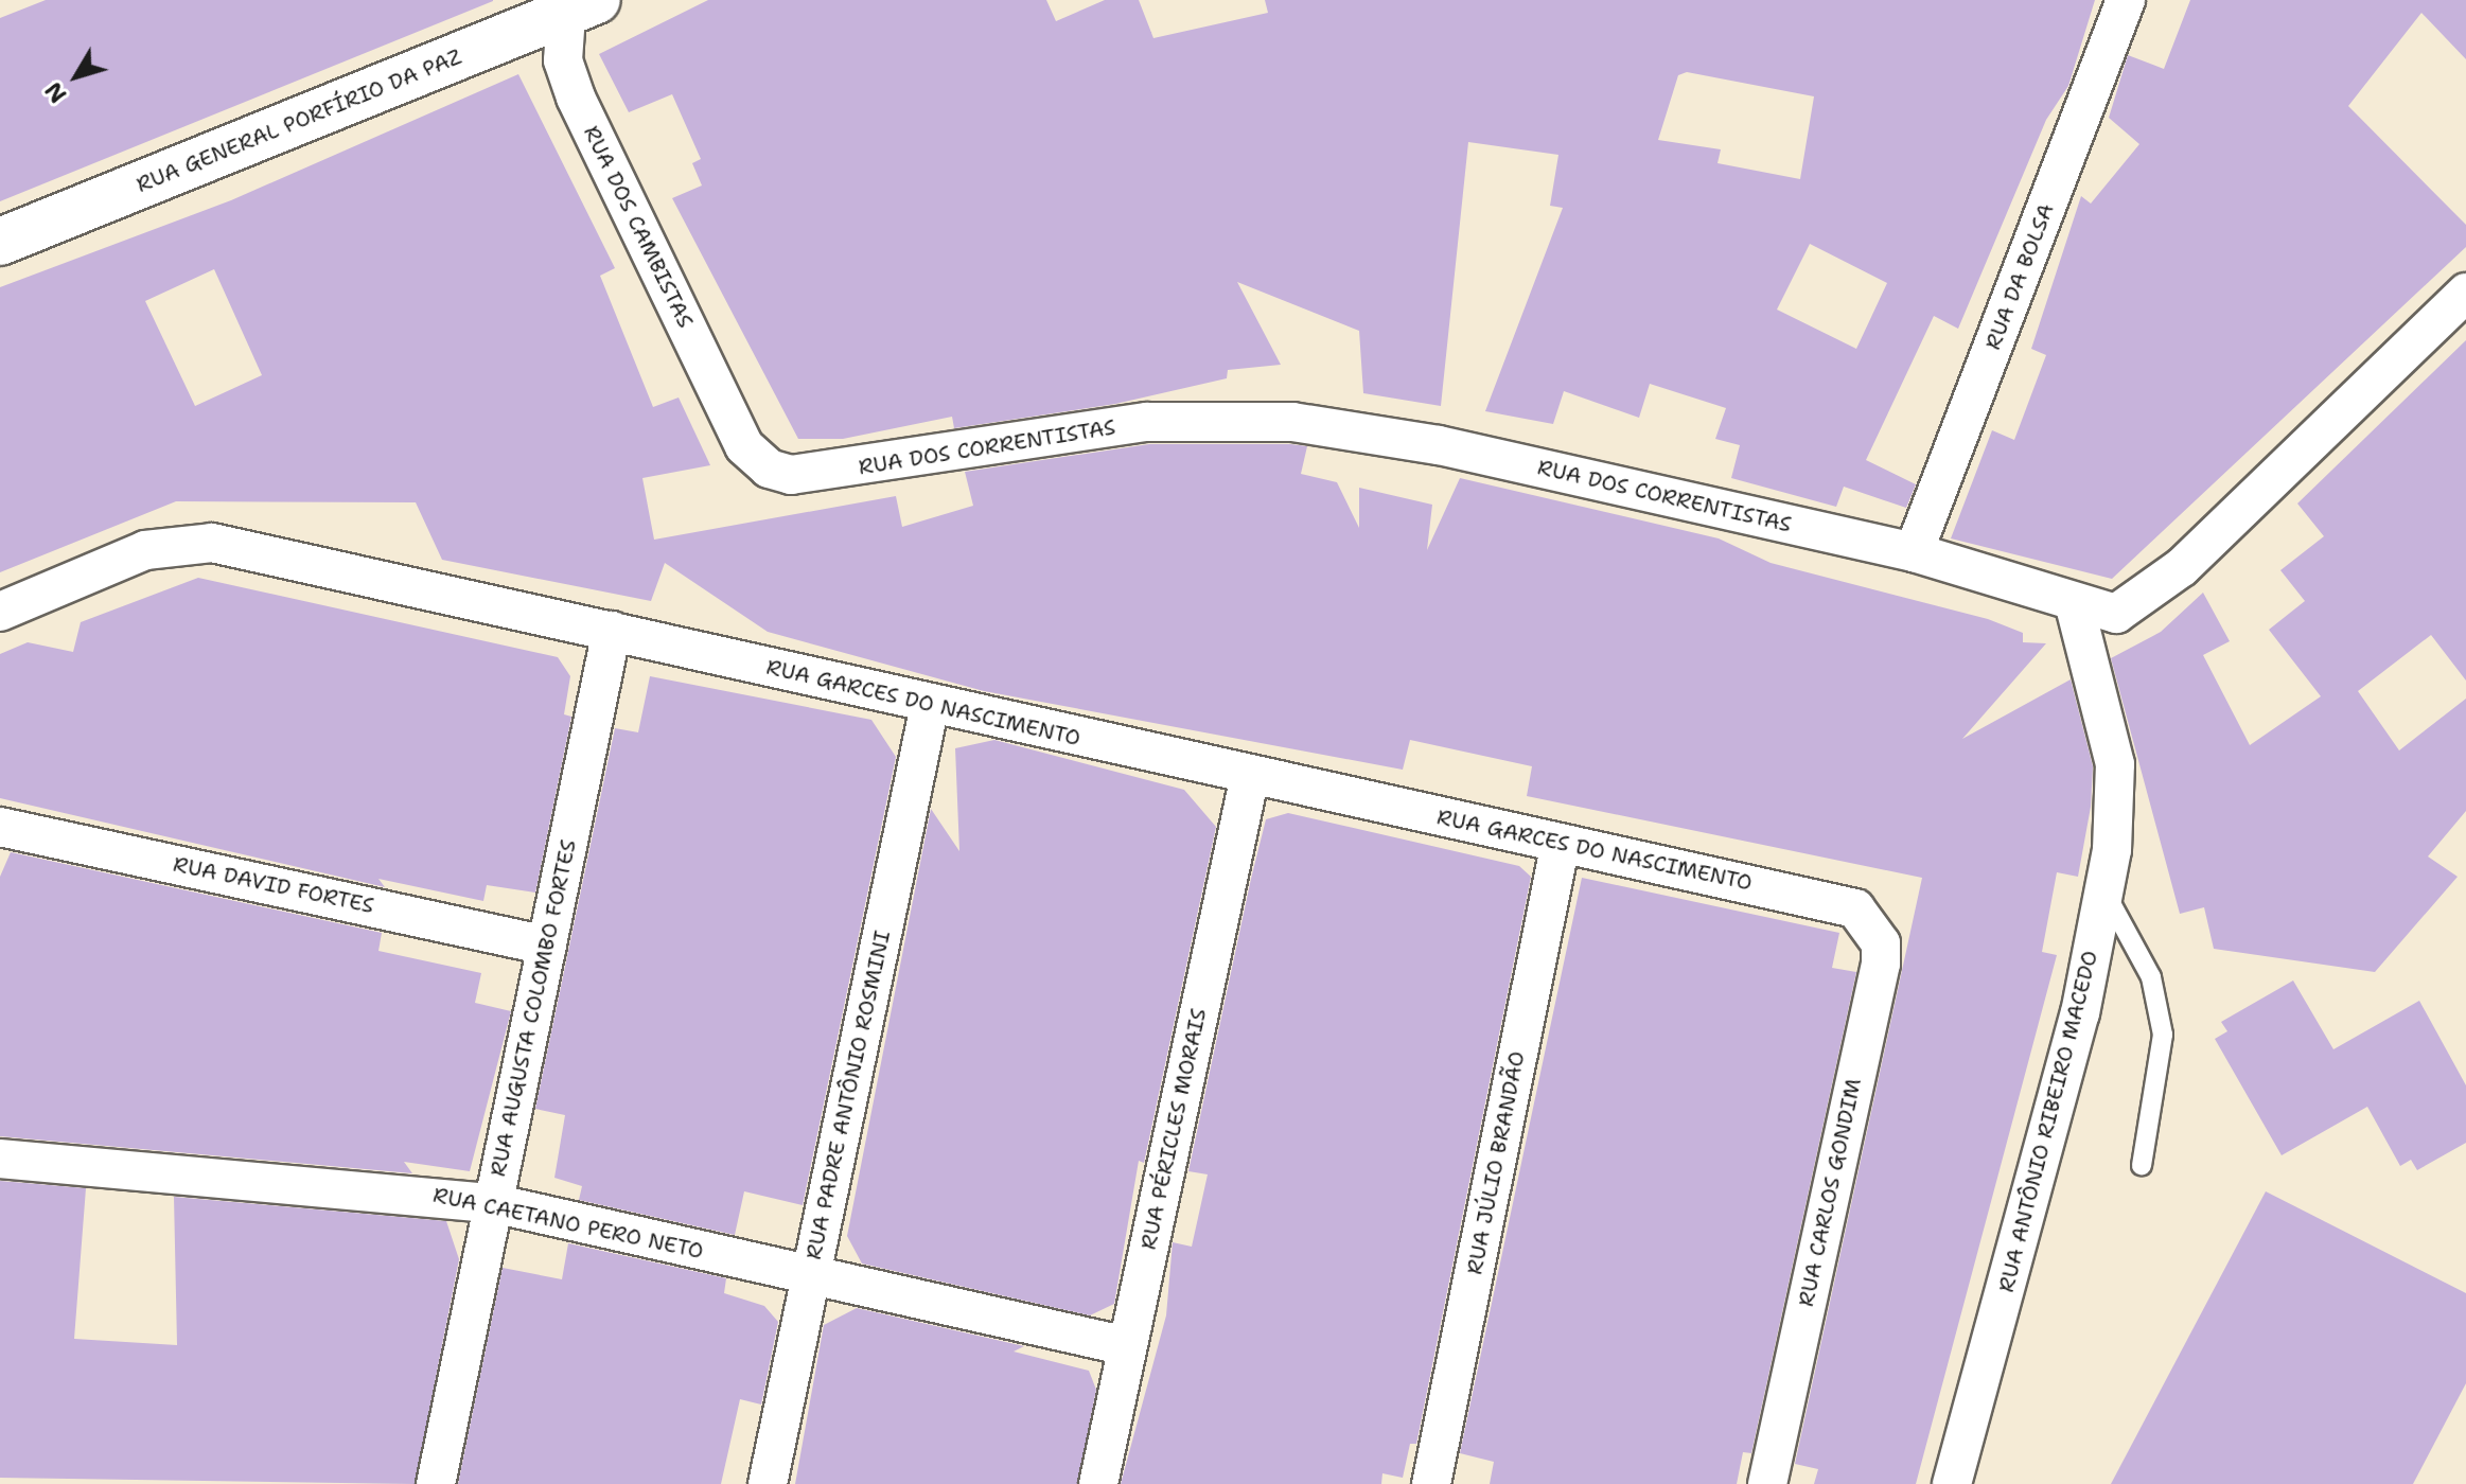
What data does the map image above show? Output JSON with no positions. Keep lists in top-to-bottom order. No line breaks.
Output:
{"streets":{"street":["RUA GENERAL PORFÍRIO DA PAZ","RUA DOS CAMBISTAS","RUA DA BOLSA","RUA DOS CORRENTISTAS","RUA GARCES DO NASCIMENTO","RUA DAVID FORTES","RUA AUGUSTA COLOMBO FORTES","RUA PADRE ANTÔNIO ROSMINI","RUA ANTÔNIO RIBEIRO MACEDO","RUA PÉRICLES MORAIS","RUA JÚLIO BRANDÃO","RUA CARLOS GONDIM","RUA CAETANO PERO NETO"]},"crossings":[["RUA GENERAL PORFÍRIO DA PAZ","RUA DOS CAMBISTAS"],["RUA DOS CAMBISTAS","RUA DOS CORRENTISTAS"],["RUA DA BOLSA","RUA DOS CORRENTISTAS"],["RUA DOS CORRENTISTAS","RUA ANTÔNIO RIBEIRO MACEDO"],["RUA GARCES DO NASCIMENTO","RUA AUGUSTA COLOMBO FORTES"],["RUA GARCES DO NASCIMENTO","RUA PADRE ANTÔNIO ROSMINI"],["RUA GARCES DO NASCIMENTO","RUA PÉRICLES MORAIS"],["RUA GARCES DO NASCIMENTO","RUA JÚLIO BRANDÃO"],["RUA GARCES DO NASCIMENTO","RUA CARLOS GONDIM"],["RUA DAVID FORTES","RUA AUGUSTA COLOMBO FORTES"],["RUA AUGUSTA COLOMBO FORTES","RUA CAETANO PERO NETO"],["RUA PADRE ANTÔNIO ROSMINI","RUA CAETANO PERO NETO"],["RUA PÉRICLES MORAIS","RUA CAETANO PERO NETO"]],"north":"bottom left"}
